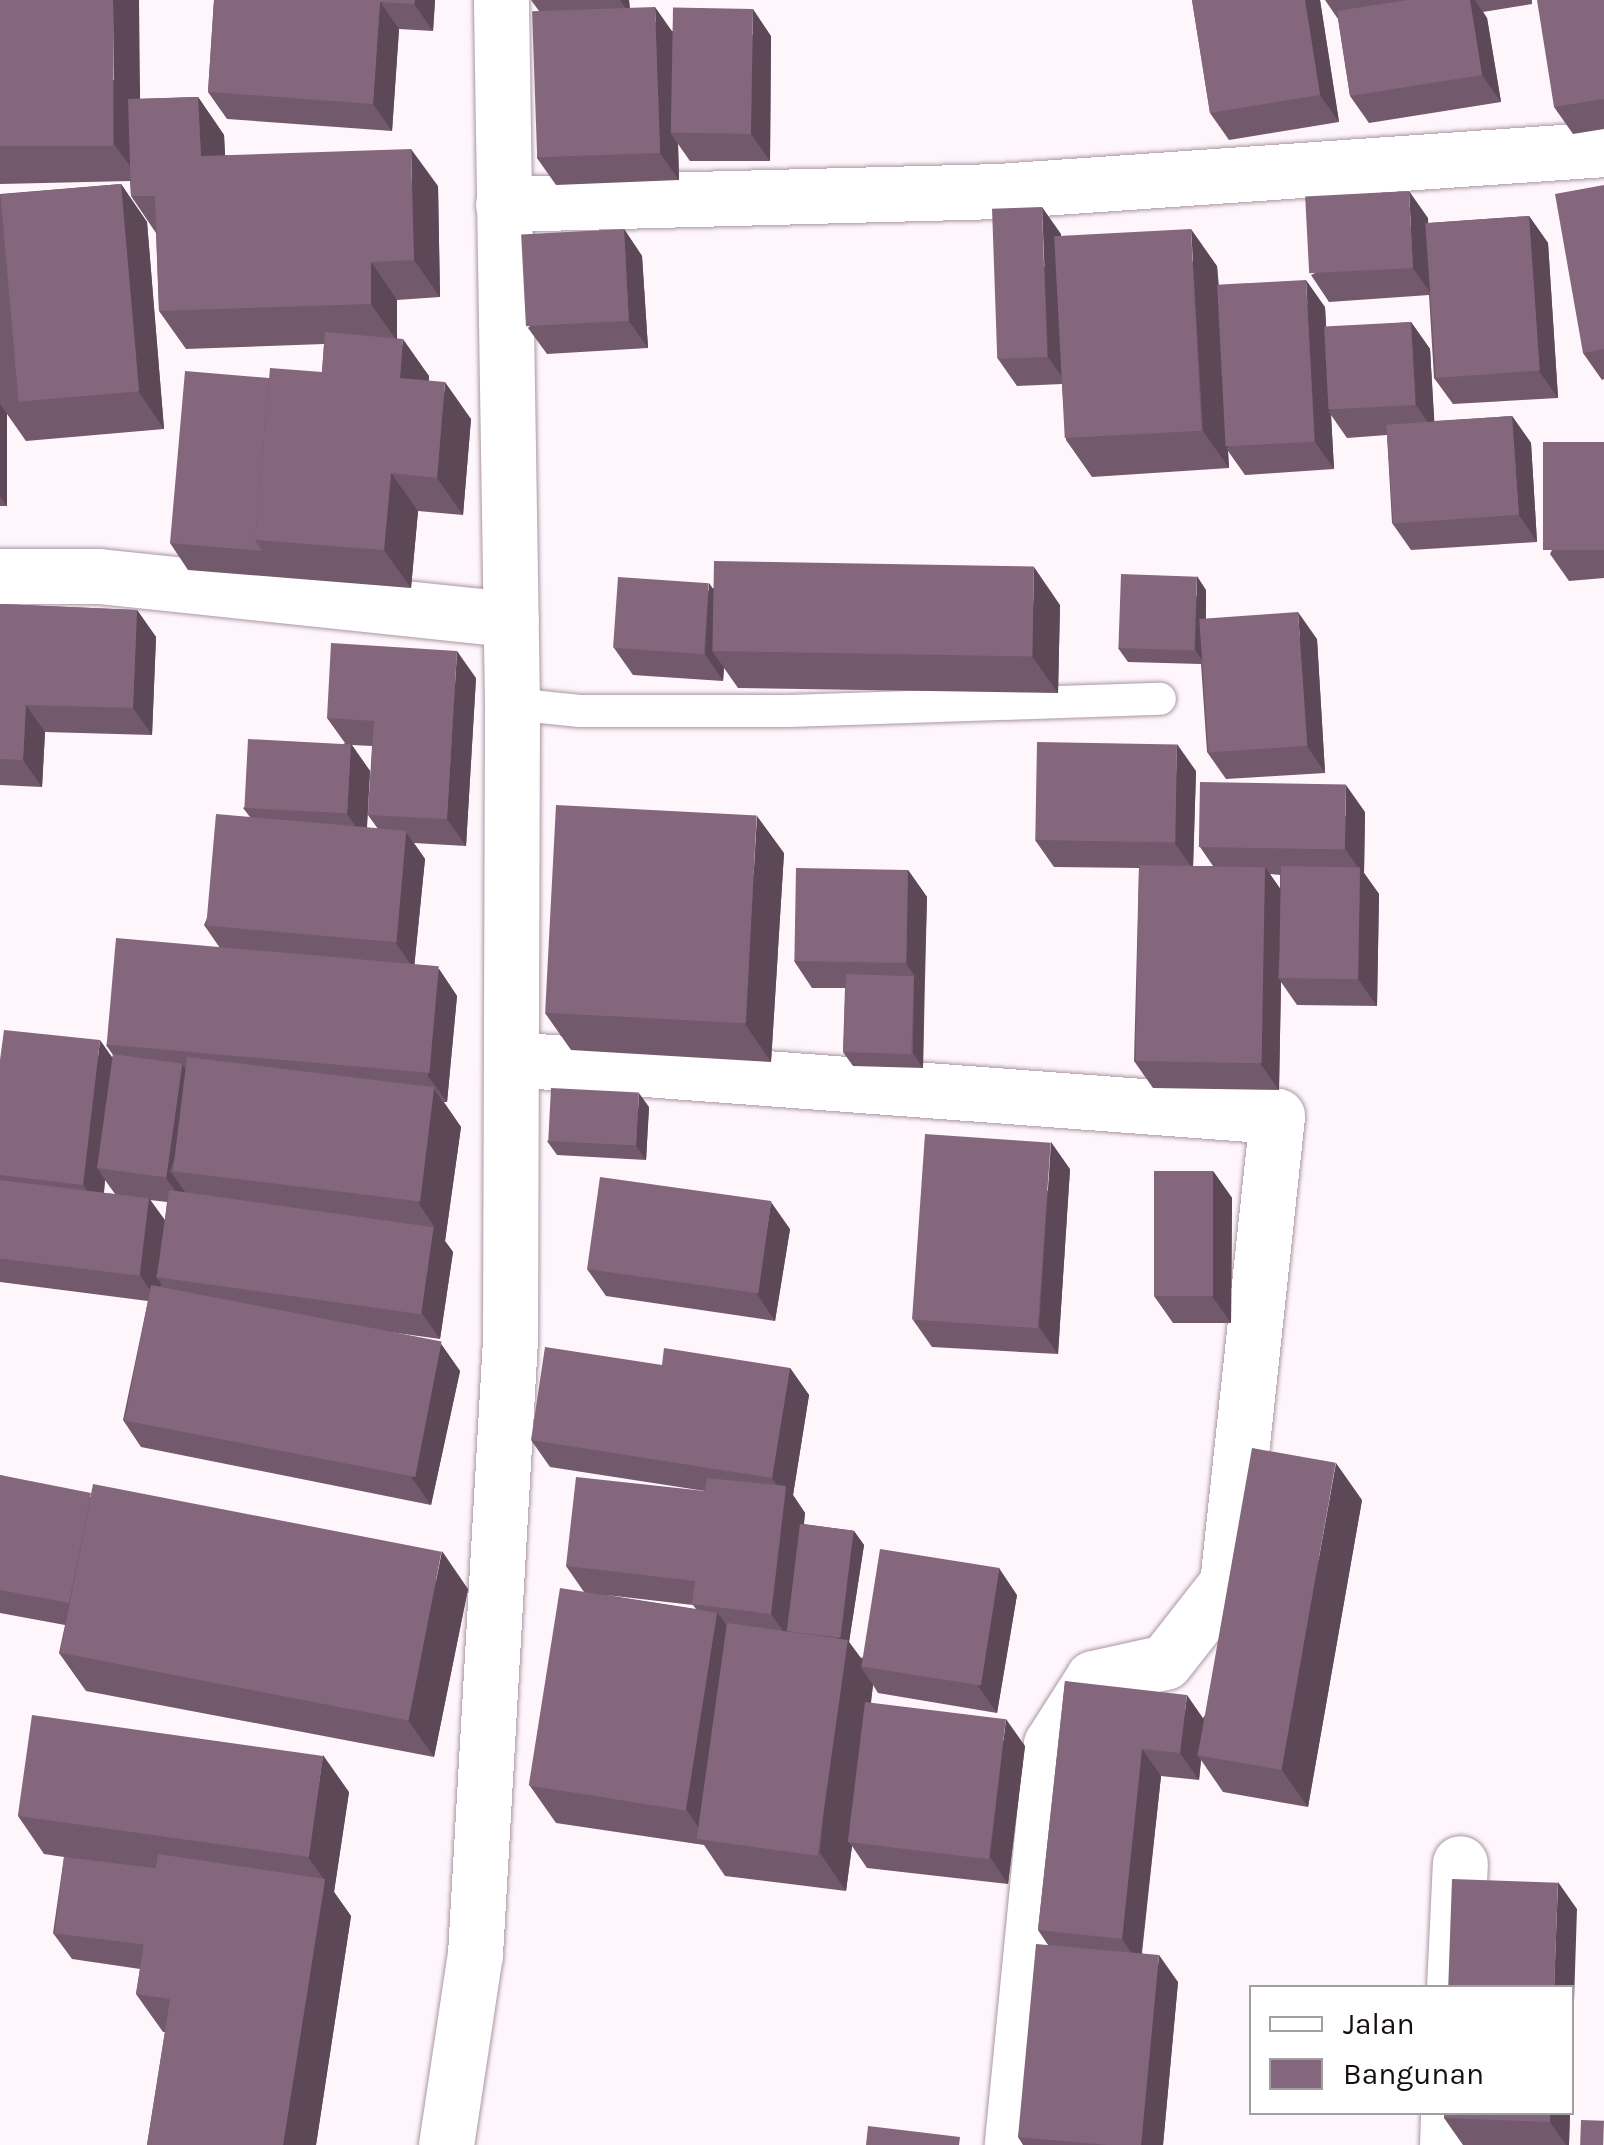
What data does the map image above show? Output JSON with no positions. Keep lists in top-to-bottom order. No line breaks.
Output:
{"legend":["Jalan","Bangunan"]}
